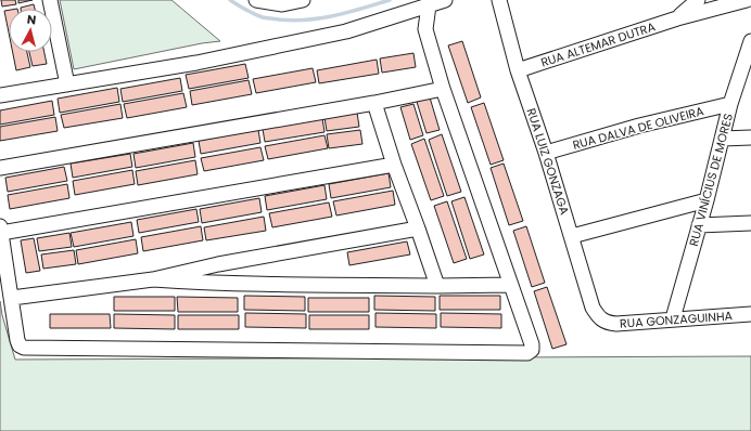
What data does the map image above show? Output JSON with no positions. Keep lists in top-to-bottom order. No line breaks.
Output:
{"streets":{"street":["RUA ALTEMAR DUTRA","RUA DALVA DE OLIVEIRA","RUA LUIZ GONZAGA","RUA VINÍCIUS DE MORES","RUA GONZAGUINHA"]},"crossings":[["RUA ALTEMAR DUTRA","RUA LUIZ GONZAGA"],["RUA DALVA DE OLIVEIRA","RUA LUIZ GONZAGA"],["RUA DALVA DE OLIVEIRA","RUA VINÍCIUS DE MORES"],["RUA LUIZ GONZAGA","RUA GONZAGUINHA"],["RUA VINÍCIUS DE MORES","RUA GONZAGUINHA"]],"north":"top"}
